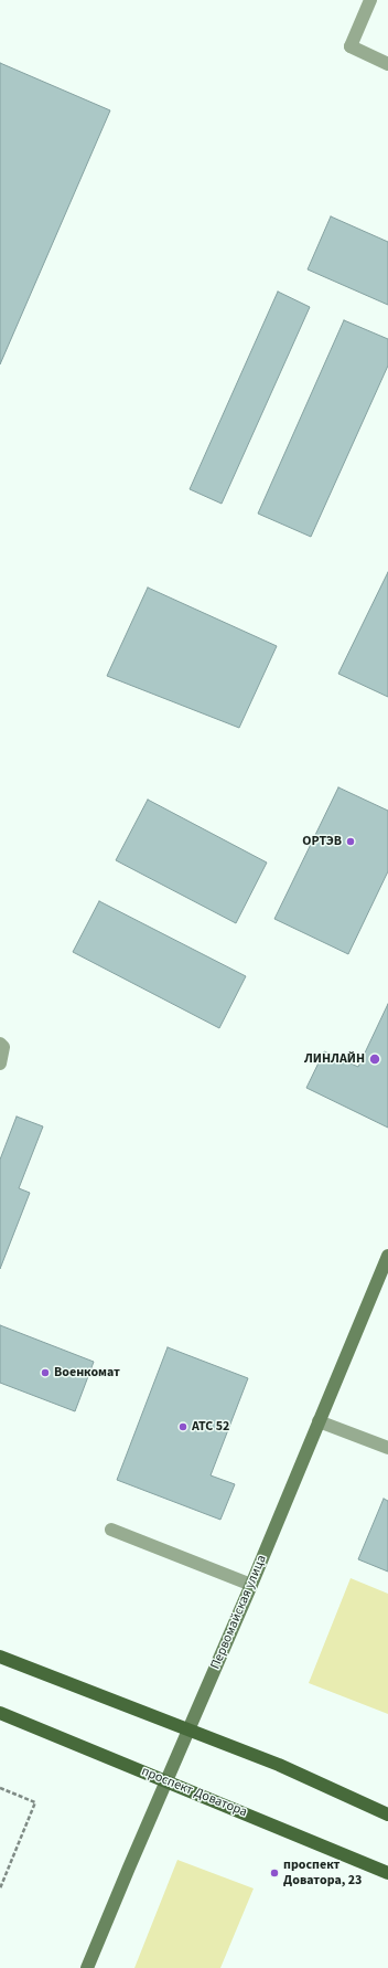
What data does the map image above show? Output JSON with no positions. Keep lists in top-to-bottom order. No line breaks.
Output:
{"streets":{"main road":["проспект Доватора"],"street":["Первомайская улица"]},"crossings":[["Первомайская улица","проспект Доватора"]],"places":["ОРТЭВ","ЛИНЛАЙН","Военкомат","АТС 52","проспект Доватора, 23"]}
